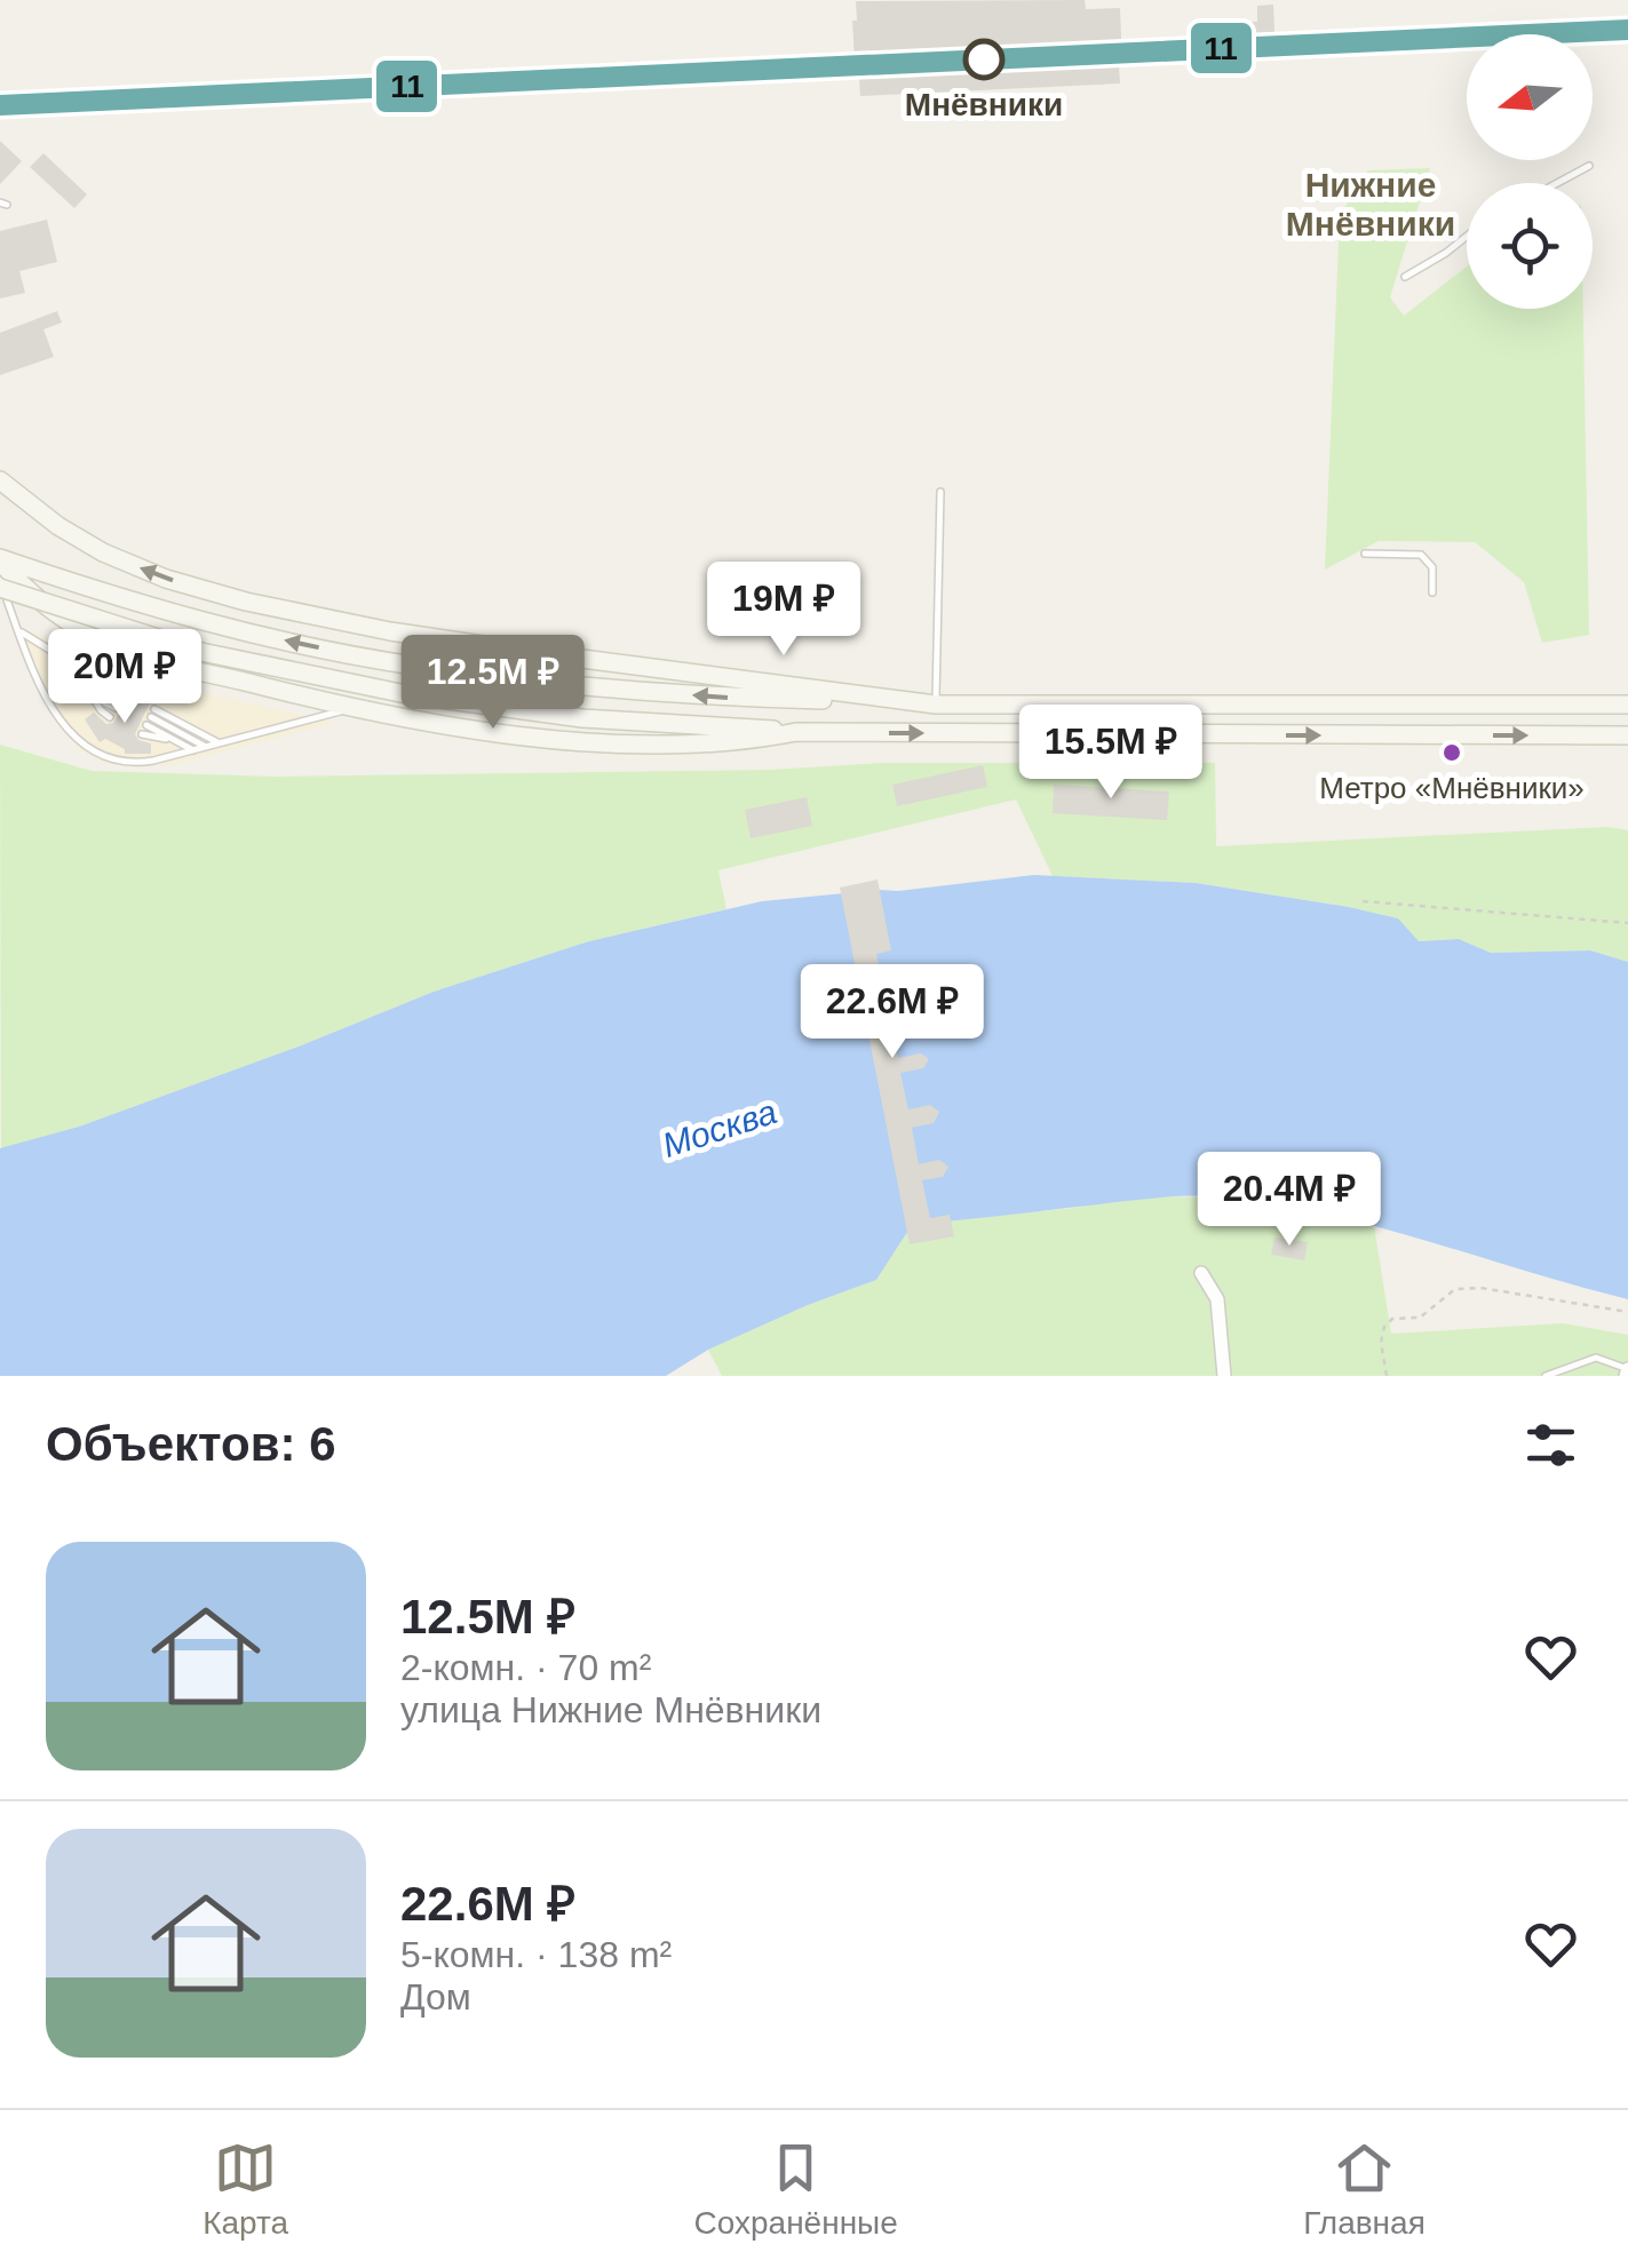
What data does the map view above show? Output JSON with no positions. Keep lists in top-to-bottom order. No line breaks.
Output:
{"districts":["Нижние Мнёвники"],"water":["Москва"],"places":["Мнёвники","Метро «Мнёвники»"],"lines":["transit line 11"],"north":"left","page":{"price":["19M ₽","20M ₽","12.5M ₽","15.5M ₽","22.6M ₽","20.4M ₽"],"heading":"Объектов: 6","list":[{"name":"12.5M ₽","note":"2-комн. · 70 m² · улица Нижние Мнёвники"},{"name":"22.6M ₽","note":"5-комн. · 138 m² · Дом"}],"tabs":["Карта","Сохранённые","Главная"]}}
